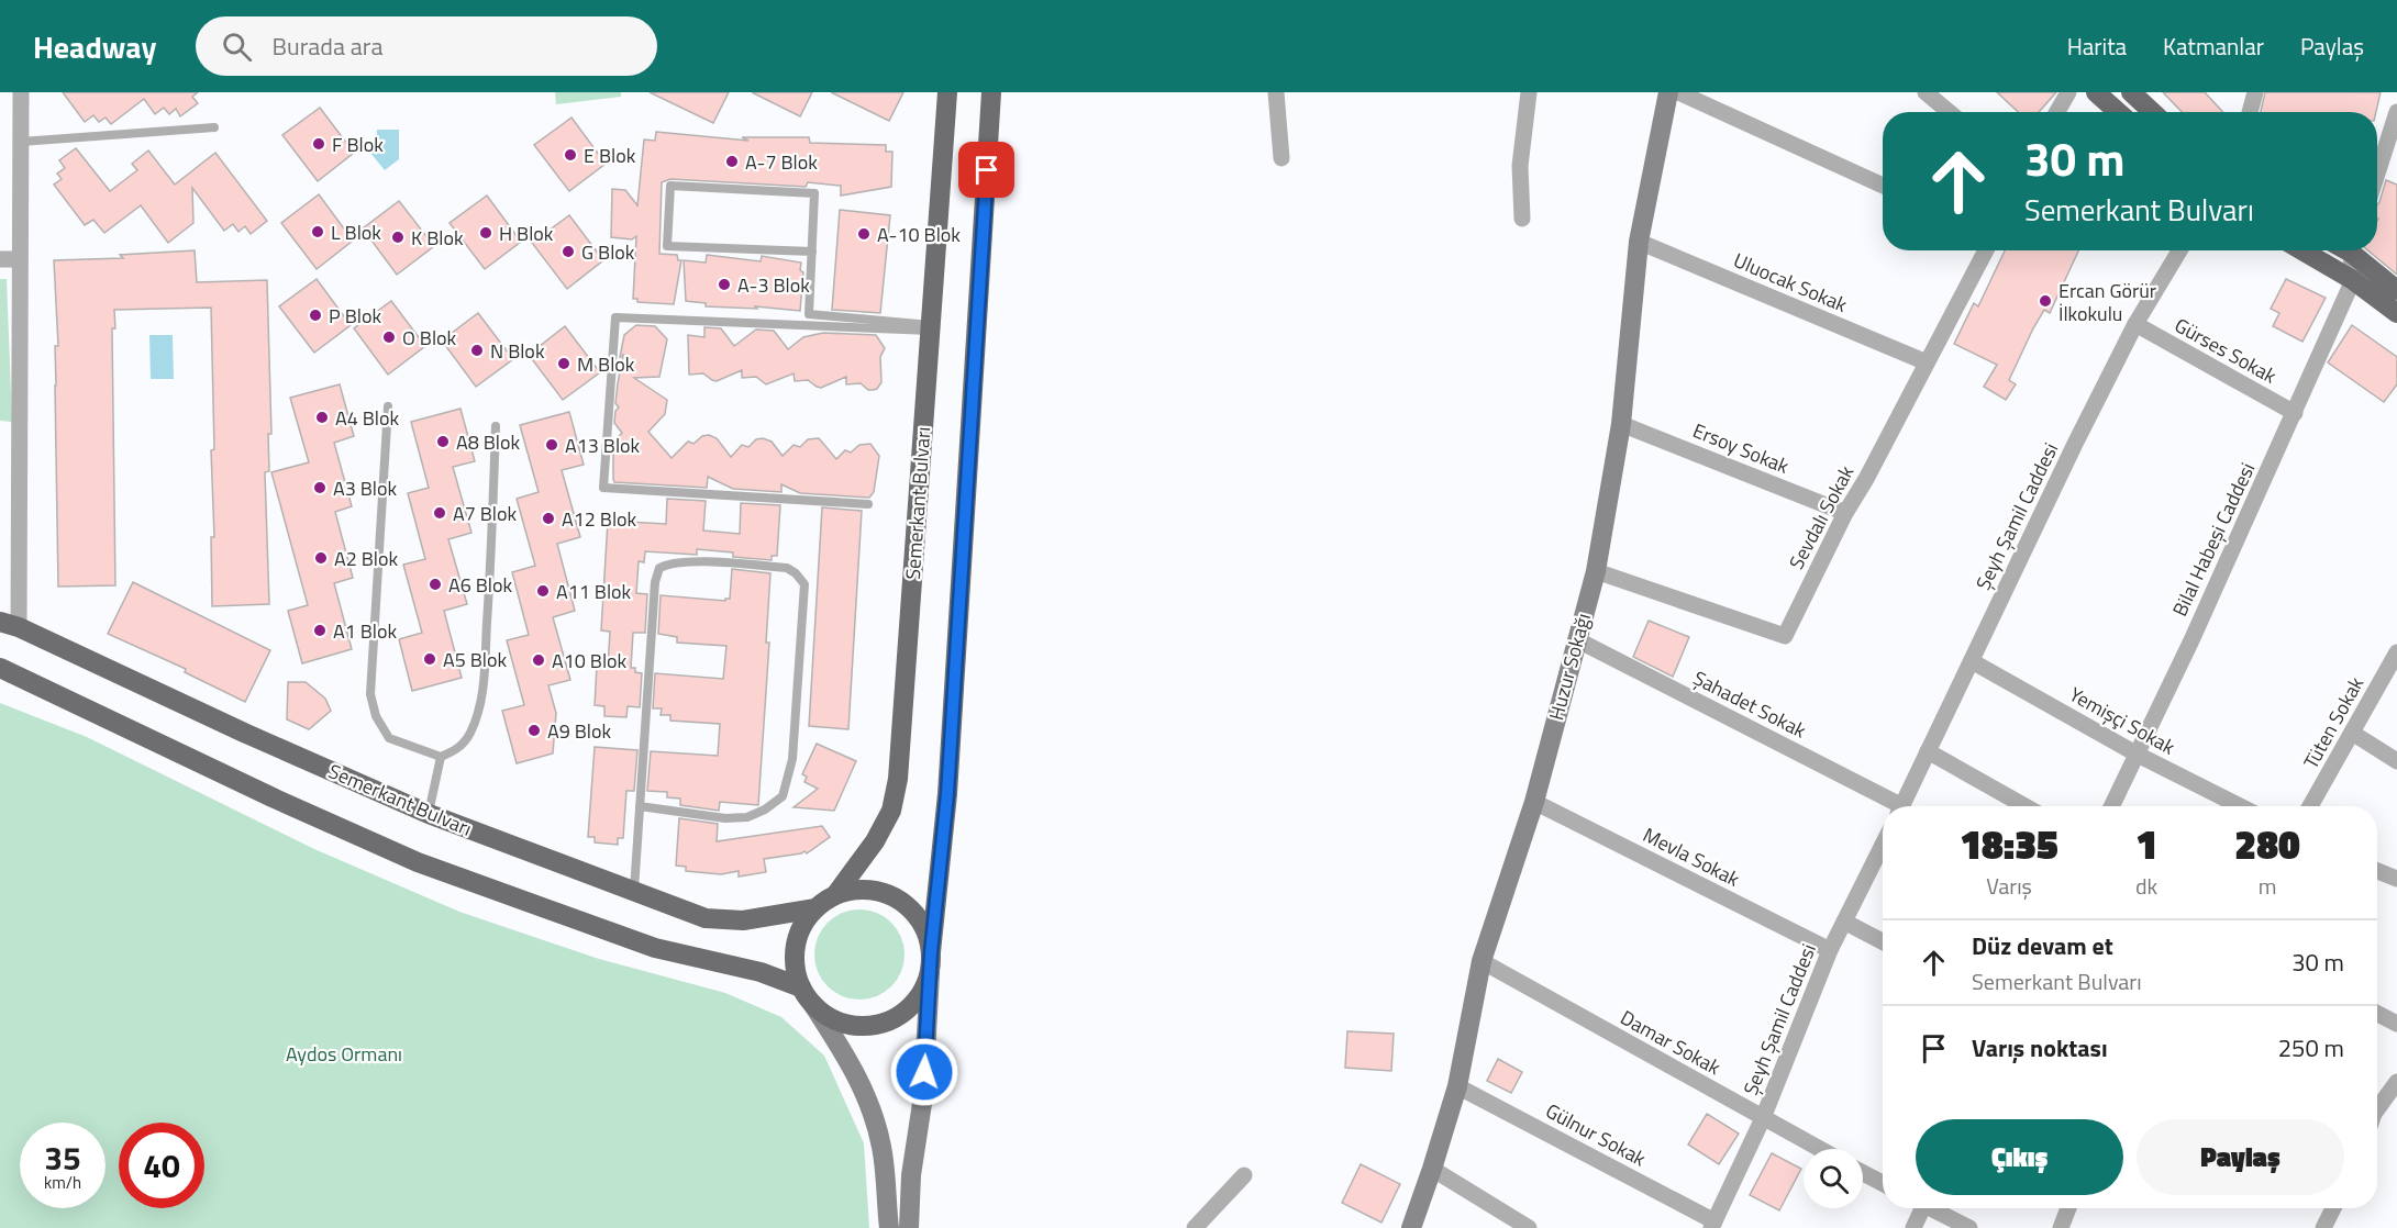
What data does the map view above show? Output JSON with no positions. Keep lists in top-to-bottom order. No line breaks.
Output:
{"streets":{"main road":["Semerkant Bulvarı"],"street":["Uluocak Sokak","Gürses Sokak","Ersoy Sokak","Şeyh Şamil Caddesi","Sevdalı Sokak","Bilal Habeşi Caddesi","Huzur Sokağı","Şahadet Sokak","Yemişçi Sokak","Tüten Sokak","Mevla Sokak","Damar Sokak","Gülnur Sokak"]},"crossings":[["Uluocak Sokak","Sevdalı Sokak"],["Uluocak Sokak","Huzur Sokağı"],["Gürses Sokak","Şeyh Şamil Caddesi"],["Gürses Sokak","Bilal Habeşi Caddesi"],["Ersoy Sokak","Sevdalı Sokak"],["Ersoy Sokak","Huzur Sokağı"],["Şeyh Şamil Caddesi","Yemişçi Sokak"],["Şeyh Şamil Caddesi","Mevla Sokak"],["Şeyh Şamil Caddesi","Damar Sokak"],["Şeyh Şamil Caddesi","Gülnur Sokak"],["Sevdalı Sokak","Huzur Sokağı"],["Bilal Habeşi Caddesi","Yemişçi Sokak"],["Huzur Sokağı","Şahadet Sokak"],["Huzur Sokağı","Mevla Sokak"],["Huzur Sokağı","Damar Sokak"],["Huzur Sokağı","Gülnur Sokak"]],"parks":["Aydos Ormanı"],"places":["F Blok","E Blok","A-7 Blok","L Blok","H Blok","A-10 Blok","K Blok","G Blok","A-3 Blok","Ercan Görür İlkokulu","P Blok","O Blok","N Blok","M Blok","A4 Blok","A8 Blok","A13 Blok","A3 Blok","A7 Blok","A12 Blok","A2 Blok","A6 Blok","A11 Blok","A1 Blok","A5 Blok","A10 Blok","A9 Blok"],"page":{"header":"Headway","search":"Burada ara","nav":["Harita","Katmanlar","Paylaş"],"turn":["30 m","Semerkant Bulvarı"],"eta":["18:35","Varış","1","dk","280","m"],"list":[{"name":"Düz devam et","note":"Semerkant Bulvarı","value":"30 m"},{"name":"Varış noktası","value":"250 m"}],"buttons":["Çıkış","Paylaş"],"speed":"35 km/h","limit":"40"}}
